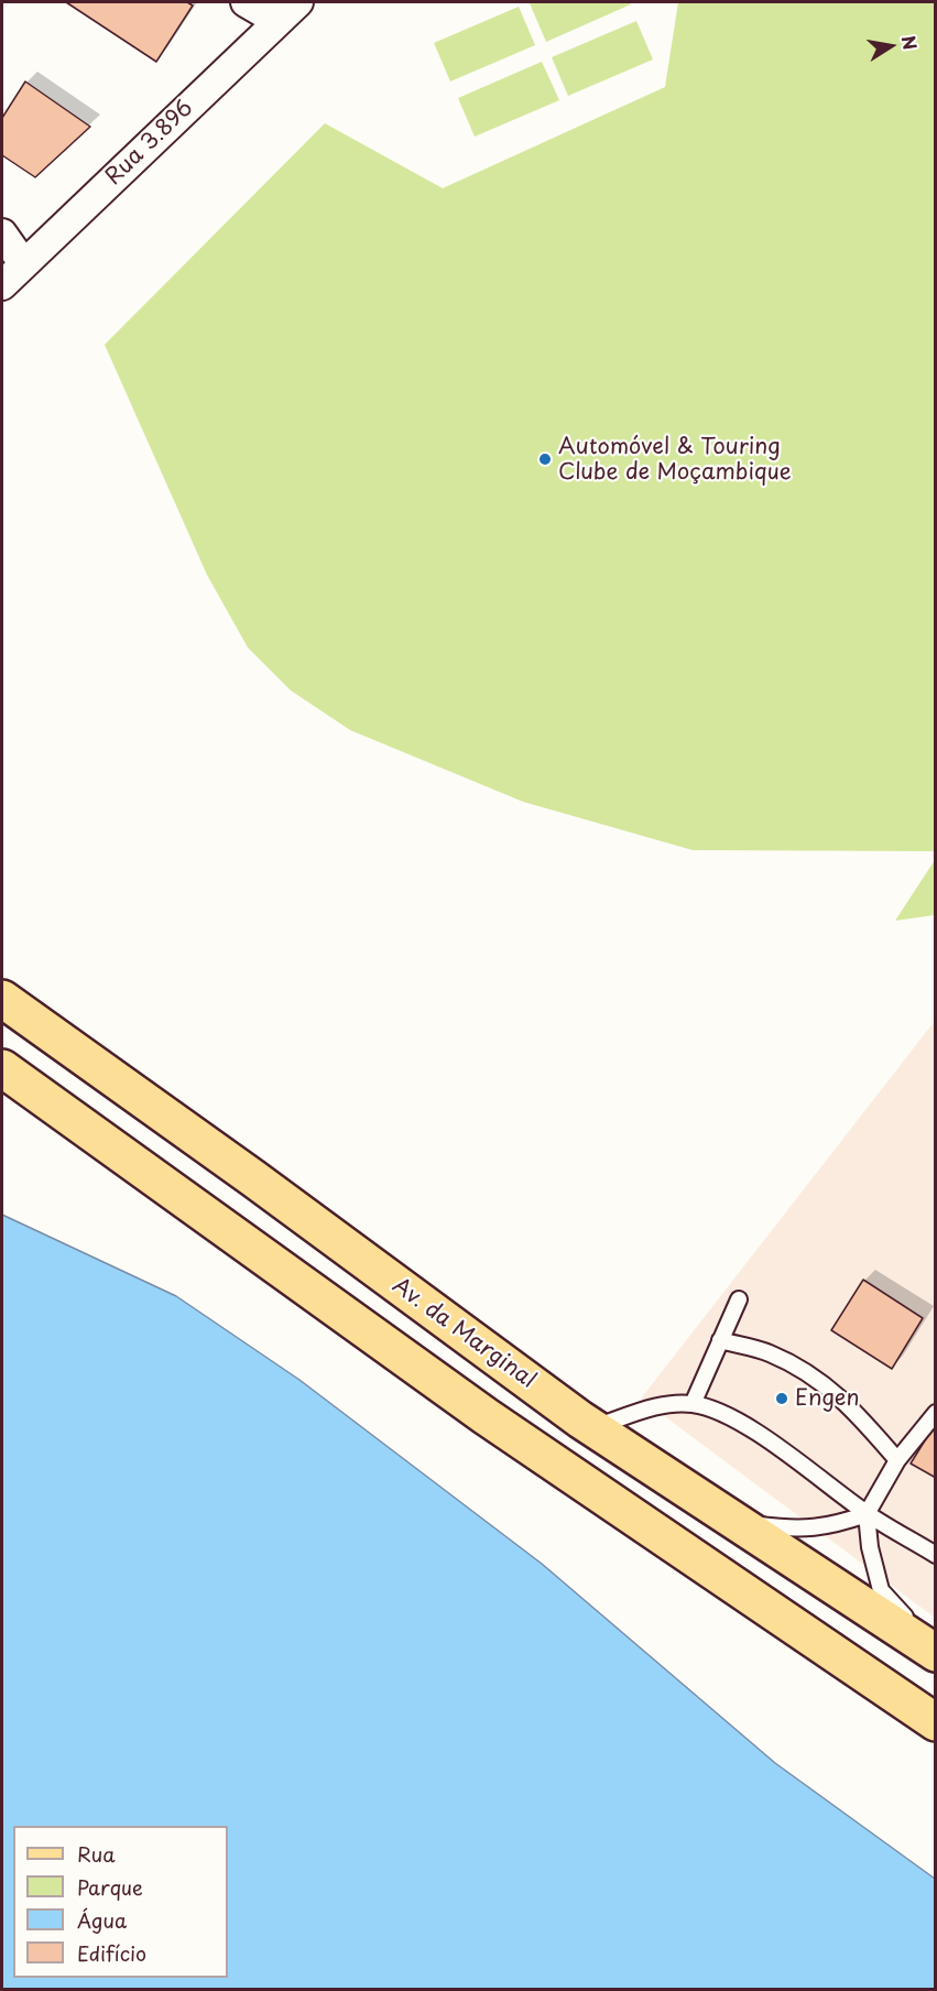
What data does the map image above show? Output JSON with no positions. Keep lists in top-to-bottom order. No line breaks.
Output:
{"streets":{"main road":["Av. da Marginal"],"street":["Rua 3.896"]},"places":["Automóvel & Touring Clube de Moçambique","Engen"],"legend":["Rua","Parque","Água","Edifício"],"north":"right"}
